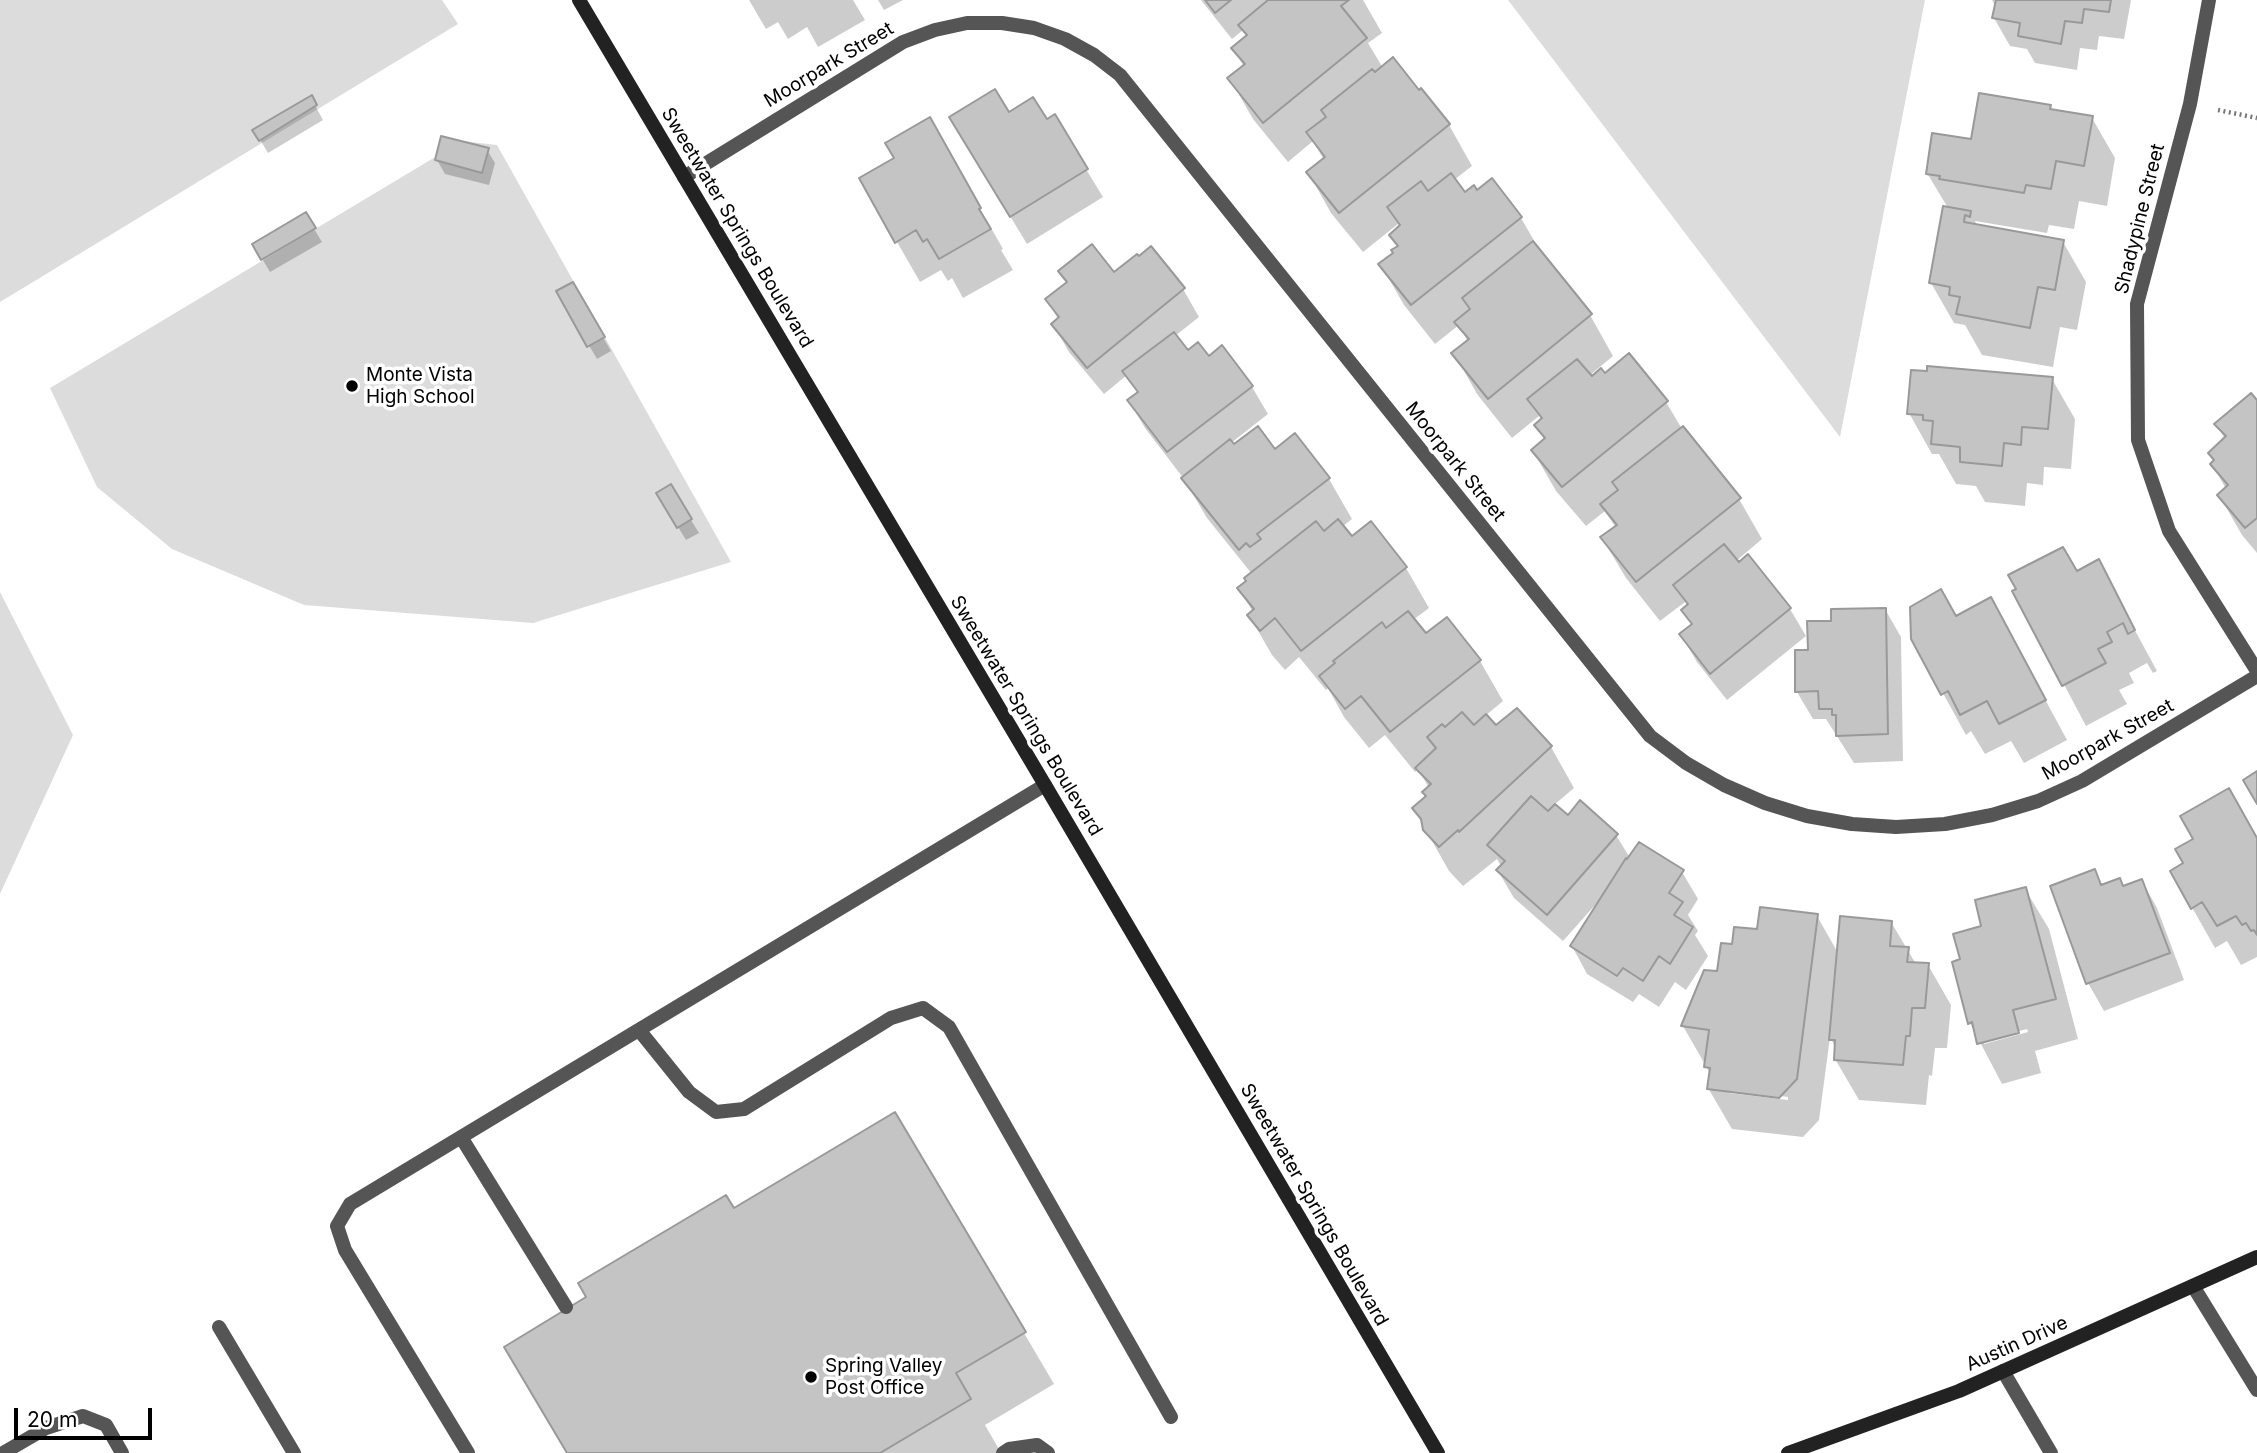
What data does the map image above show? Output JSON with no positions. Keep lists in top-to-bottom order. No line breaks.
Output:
{"streets":{"main road":["Sweetwater Springs Boulevard","Austin Drive"],"street":["Moorpark Street","Shadypine Street"]},"crossings":[["Moorpark Street","Shadypine Street"],["Moorpark Street","Sweetwater Springs Boulevard"]],"places":["Monte Vista High School","Spring Valley Post Office"],"scale_bar":"20 m"}
